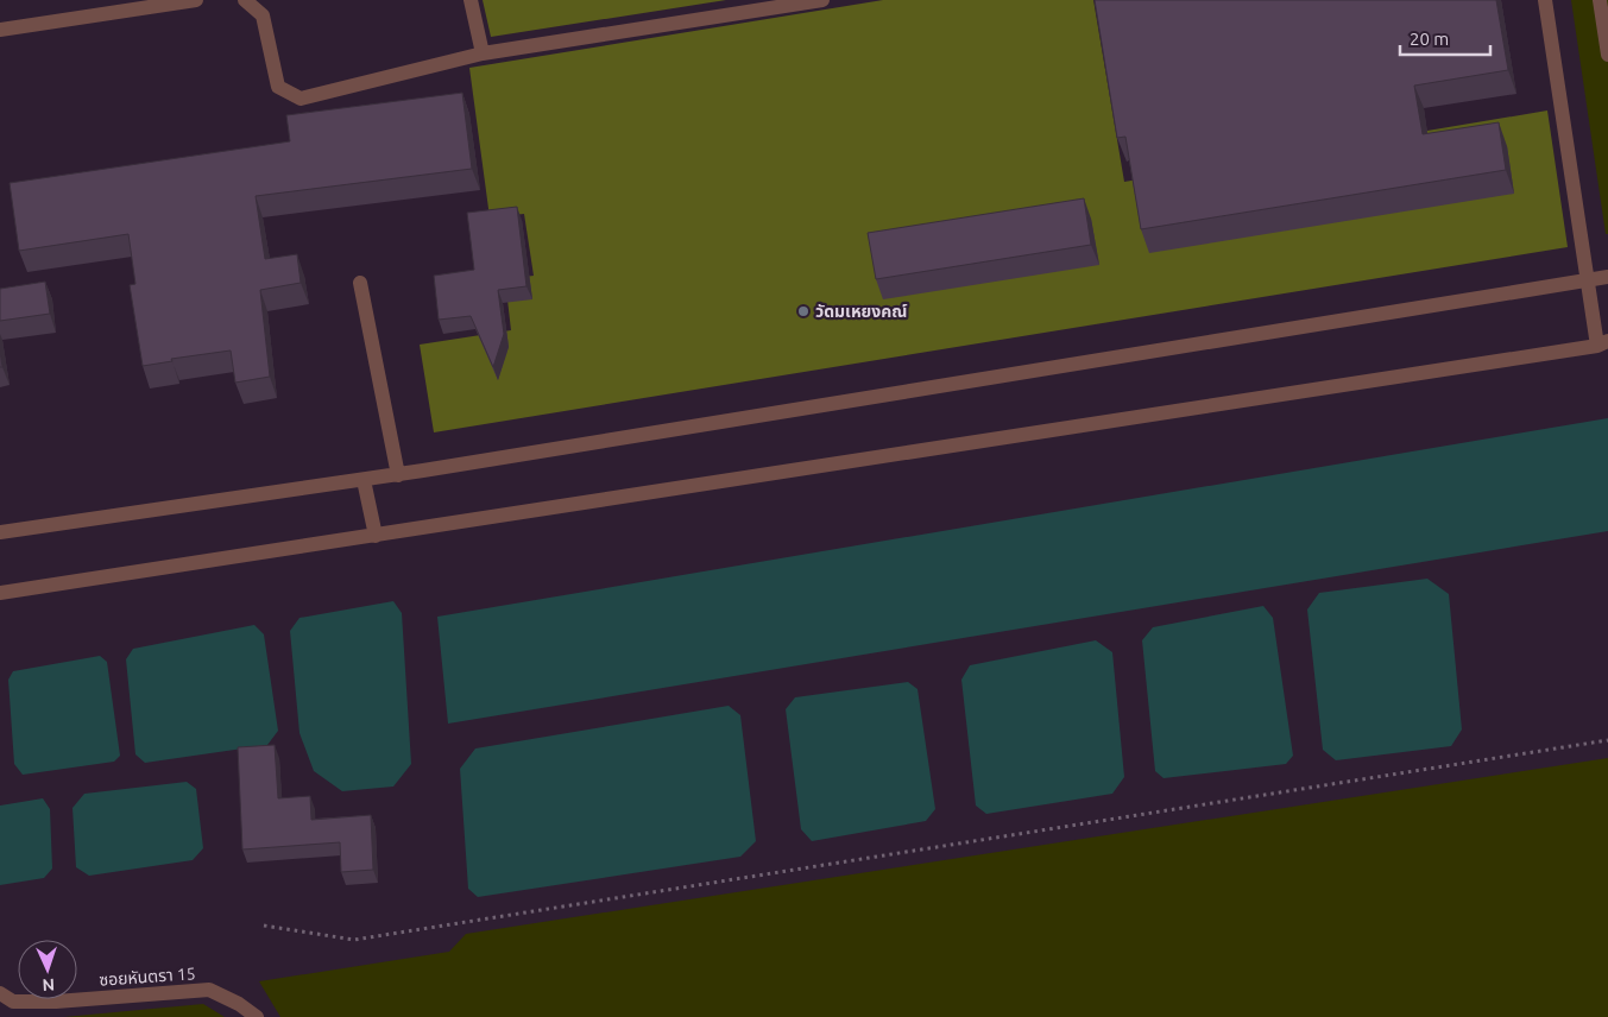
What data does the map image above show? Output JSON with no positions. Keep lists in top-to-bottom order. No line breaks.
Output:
{"streets":{"street":["ซอยหันตรา 15"]},"places":["วัดมเหยงคณ์"],"scale_bar":"20 m","north":"bottom"}
